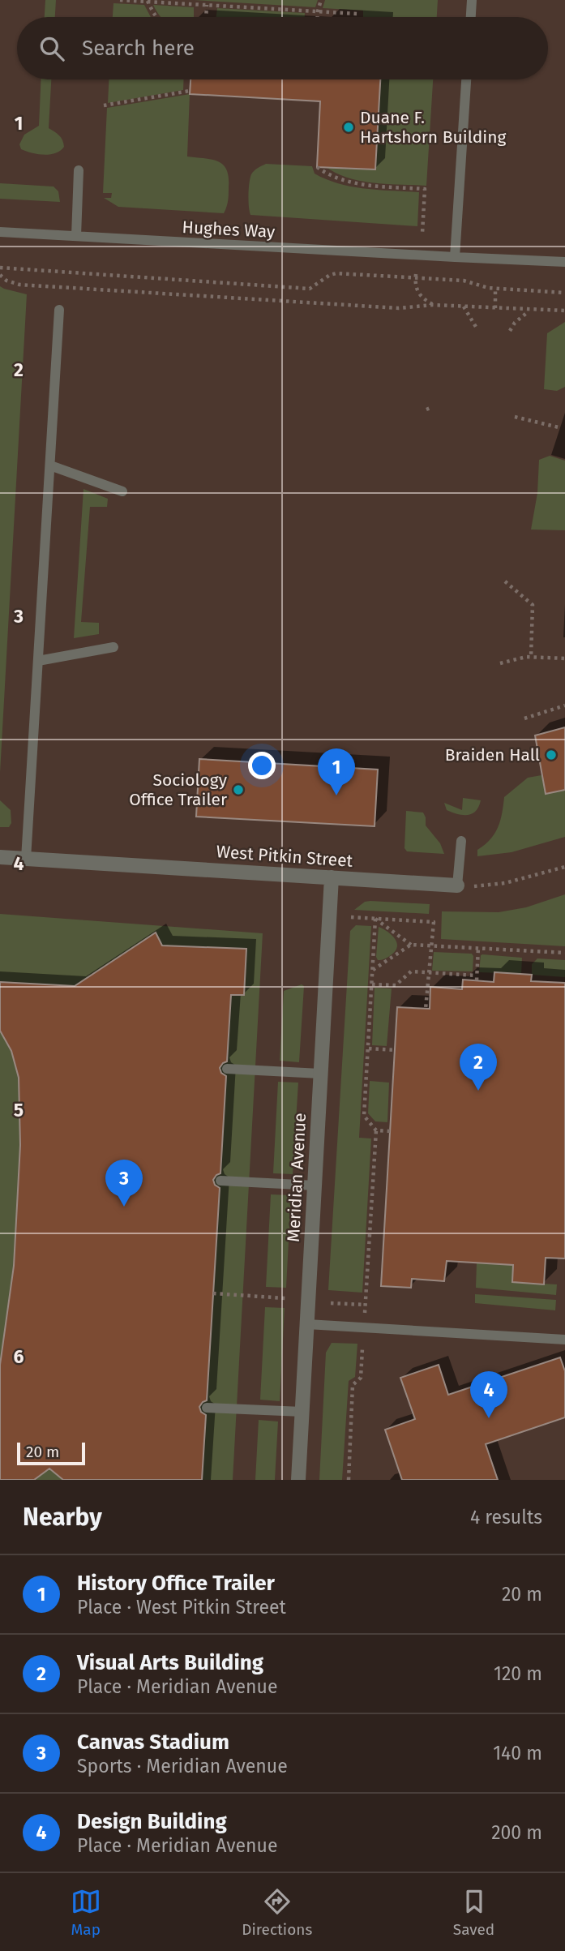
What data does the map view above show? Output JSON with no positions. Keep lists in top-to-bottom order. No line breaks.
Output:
{"streets":{"street":["West Pitkin Street","Meridian Avenue"],"lane":["Hughes Way"]},"crossings":[["West Pitkin Street","Meridian Avenue"]],"places":["Duane F. Hartshorn Building","Braiden Hall","Sociology Office Trailer"],"scale_bar":"20 m","page":{"search":"Search here","pins":["1","2","3","4"],"scale":"20 m","heading":["Nearby","4 results"],"list":[{"mark":"1","name":"History Office Trailer","note":"Place · West Pitkin Street","value":"20 m"},{"mark":"2","name":"Visual Arts Building","note":"Place · Meridian Avenue","value":"120 m"},{"mark":"3","name":"Canvas Stadium","note":"Sports · Meridian Avenue","value":"140 m"},{"mark":"4","name":"Design Building","note":"Place · Meridian Avenue","value":"200 m"}],"nav":["Map","Directions","Saved"]},"grid":{"rows":["1","2","3","4","5","6"]}}
